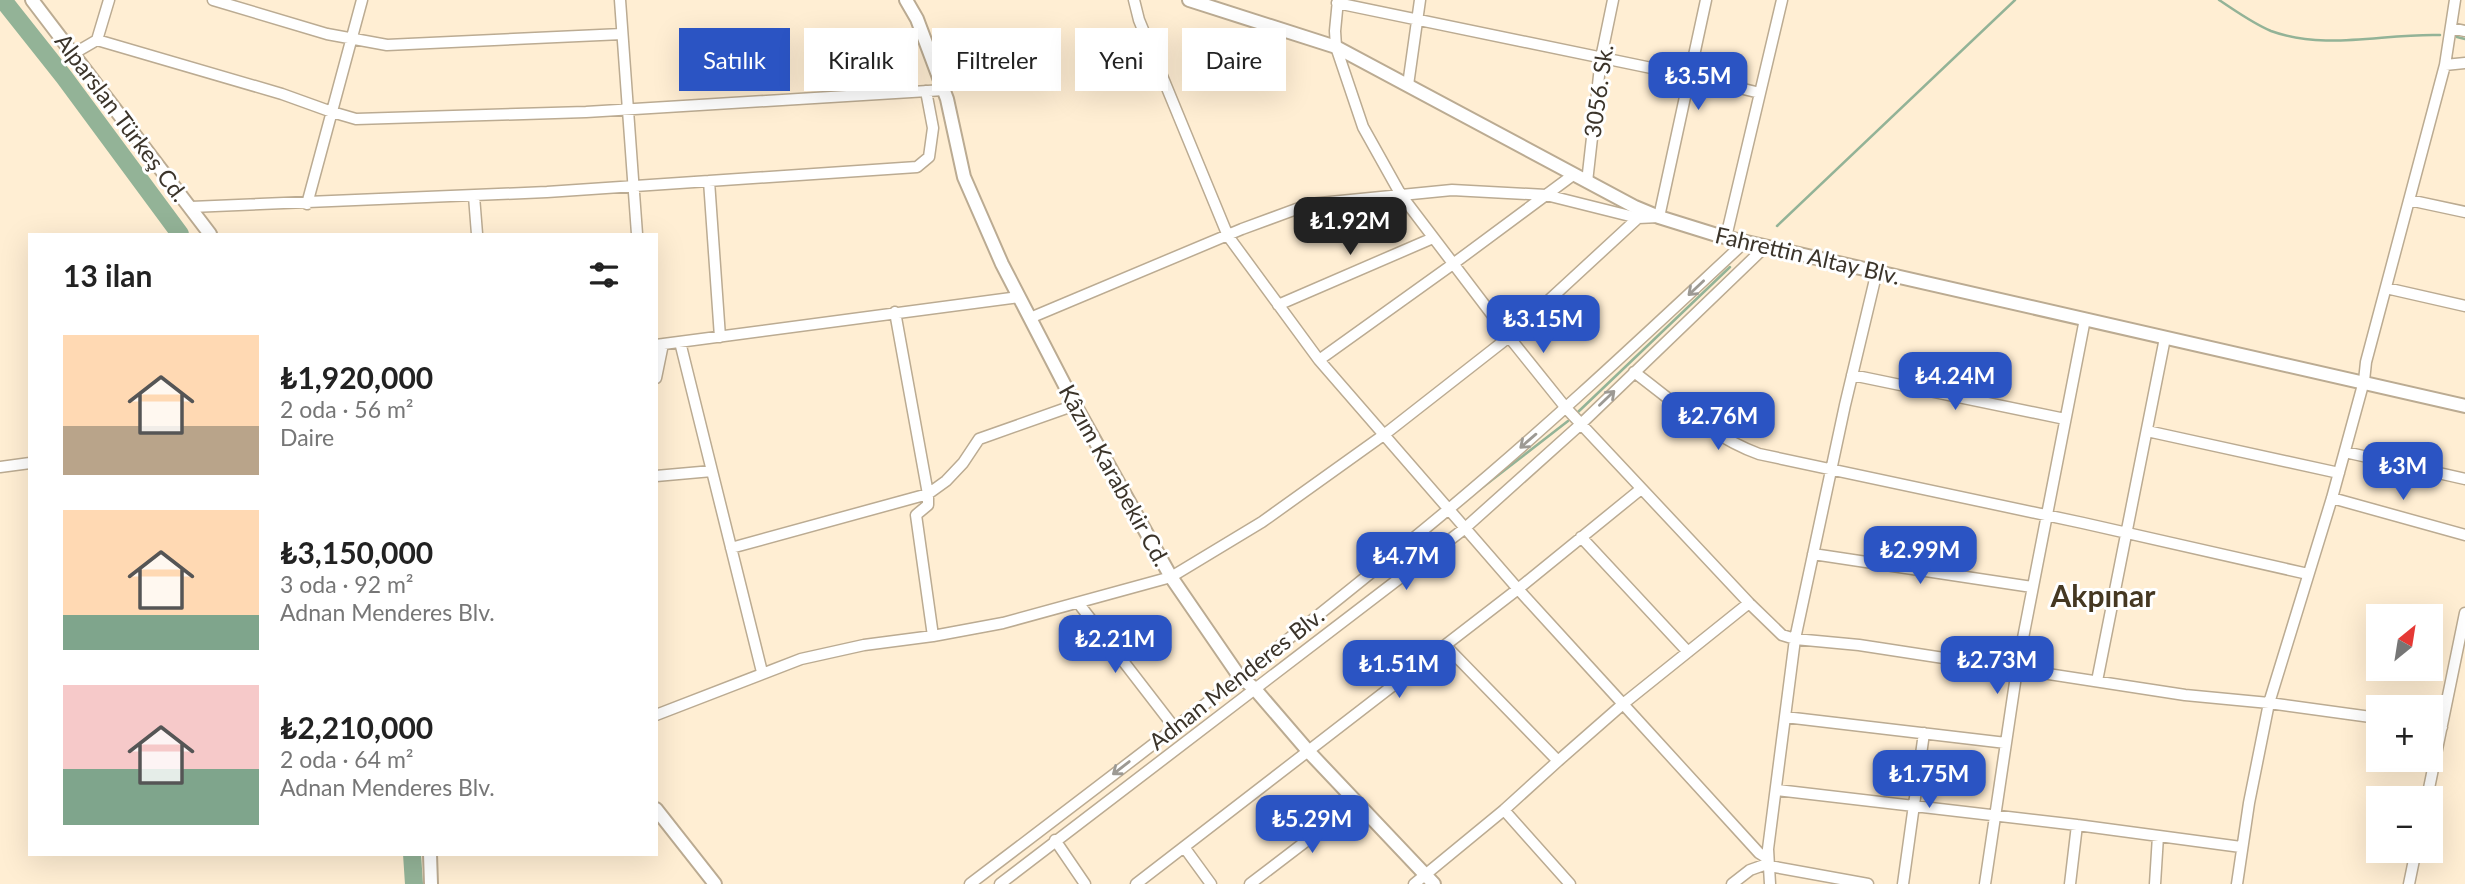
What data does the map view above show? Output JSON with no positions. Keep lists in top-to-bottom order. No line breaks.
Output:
{"streets":{"street":["3056. Sk.","Alparslan Türkeş Cd.","Fahrettin Altay Blv.","Kâzım Karabekir Cd.","Adnan Menderes Blv."]},"crossings":[["3056. Sk.","Fahrettin Altay Blv."],["Fahrettin Altay Blv.","Adnan Menderes Blv."],["Kâzım Karabekir Cd.","Adnan Menderes Blv."]],"districts":["Akpınar"],"north":"top right","page":{"chip":["Satılık","Kiralık","Filtreler","Yeni","Daire"],"price":["₺3.5M","₺1.92M","₺3.15M","₺4.24M","₺2.76M","₺3M","₺2.99M","₺4.7M","₺2.21M","₺2.73M","₺1.51M","₺1.75M","₺5.29M"],"heading":"13 ilan","list":[{"name":"₺1,920,000","note":"2 oda · 56 m² · Daire"},{"name":"₺3,150,000","note":"3 oda · 92 m² · Adnan Menderes Blv."},{"name":"₺2,210,000","note":"2 oda · 64 m² · Adnan Menderes Blv."}],"map_buttons":["+","−"]}}
